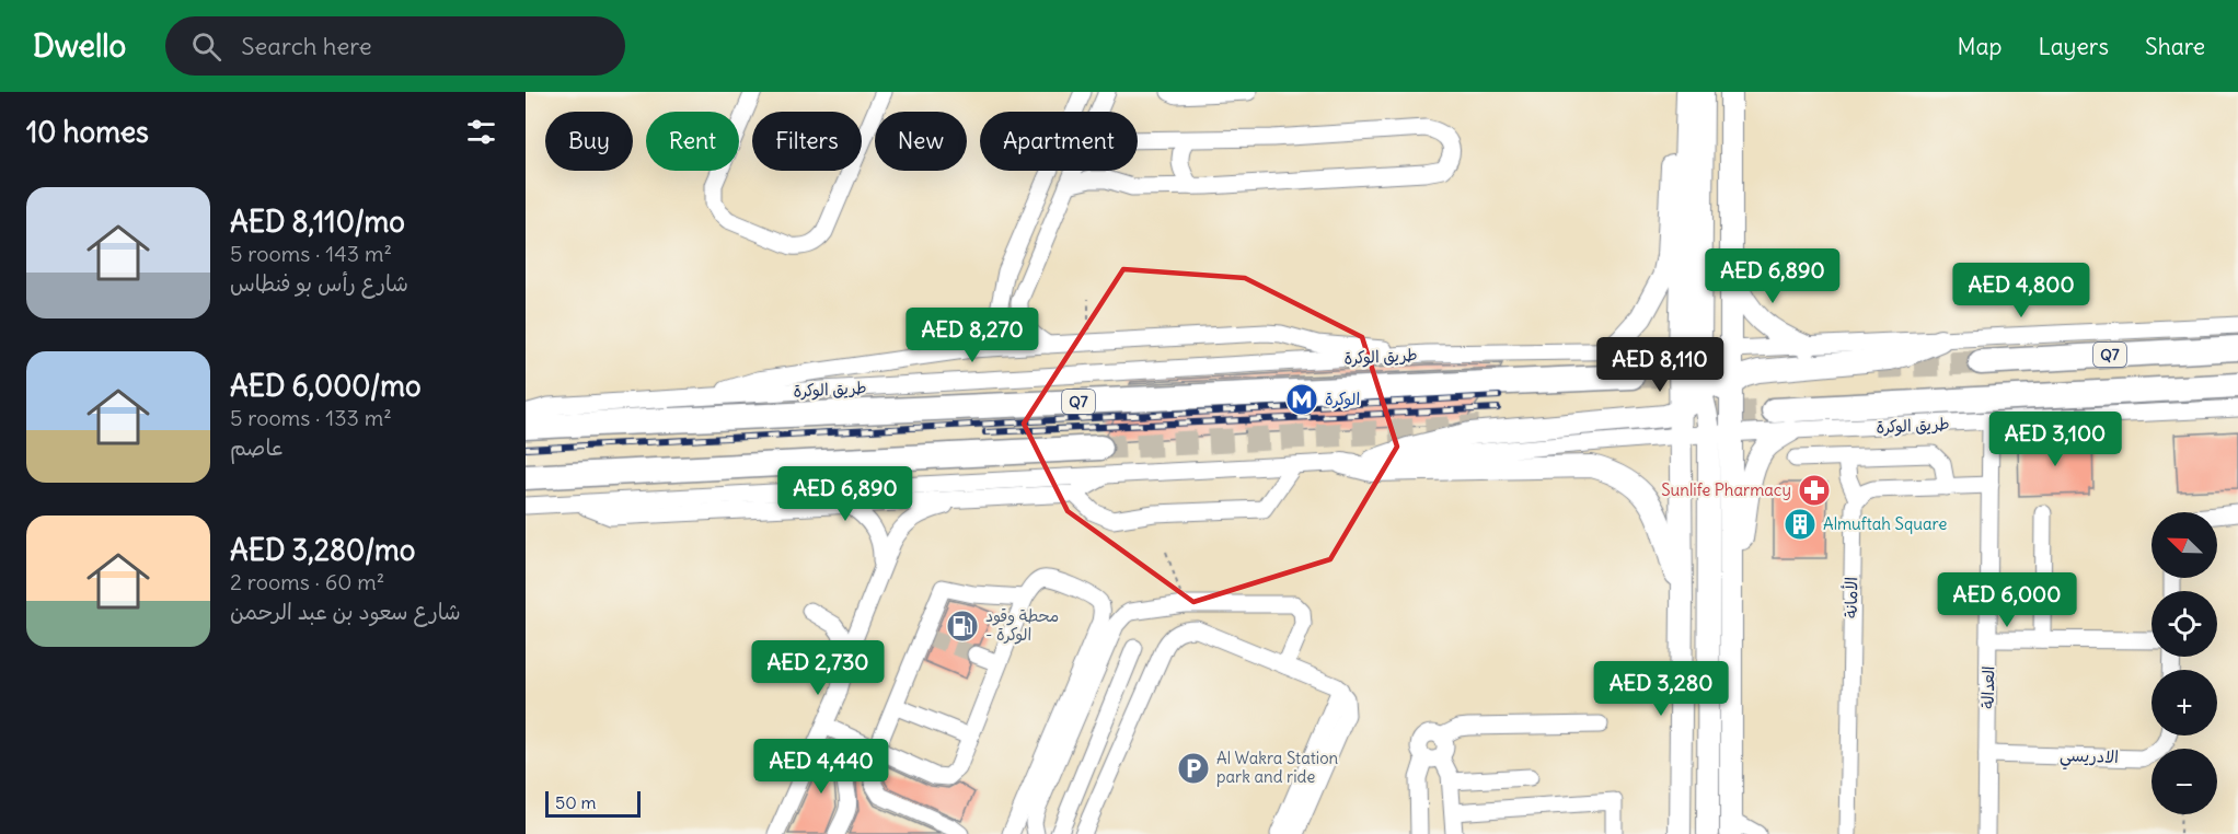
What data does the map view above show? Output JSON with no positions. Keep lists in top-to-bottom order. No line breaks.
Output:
{"streets":{"highway":["Q7","طريق الوكرة"],"street":["الأمانة","العدالة","الادريسي"]},"crossings":[["طريق الوكرة","العدالة"],["العدالة","الادريسي"]],"places":{"metro station":["الوكرة"],"pharmacy":["Sunlife Pharmacy"],"building":["Almuftah Square"],"fuel station":["محطة وقود - الوكرة"],"parking":["Al Wakra Station park and ride"]},"scale_bar":"50 m","north":"top left","page":{"header":"Dwello","search":"Search here","nav":["Map","Layers","Share"],"heading":"10 homes","chip":["Buy","Rent","Filters","New","Apartment"],"list":[{"name":"AED 8,110/mo","note":"5 rooms · 143 m² · شارع رأس بو فنطاس"},{"name":"AED 6,000/mo","note":"5 rooms · 133 m² · عاصم"},{"name":"AED 3,280/mo","note":"2 rooms · 60 m² · شارع سعود بن عبد الرحمن"}],"price":["AED 6,890","AED 4,800","AED 8,270","AED 8,110","AED 3,100","AED 6,890","AED 6,000","AED 2,730","AED 3,280","AED 4,440"],"map_buttons":["+","−"],"scale":"50 m"}}
